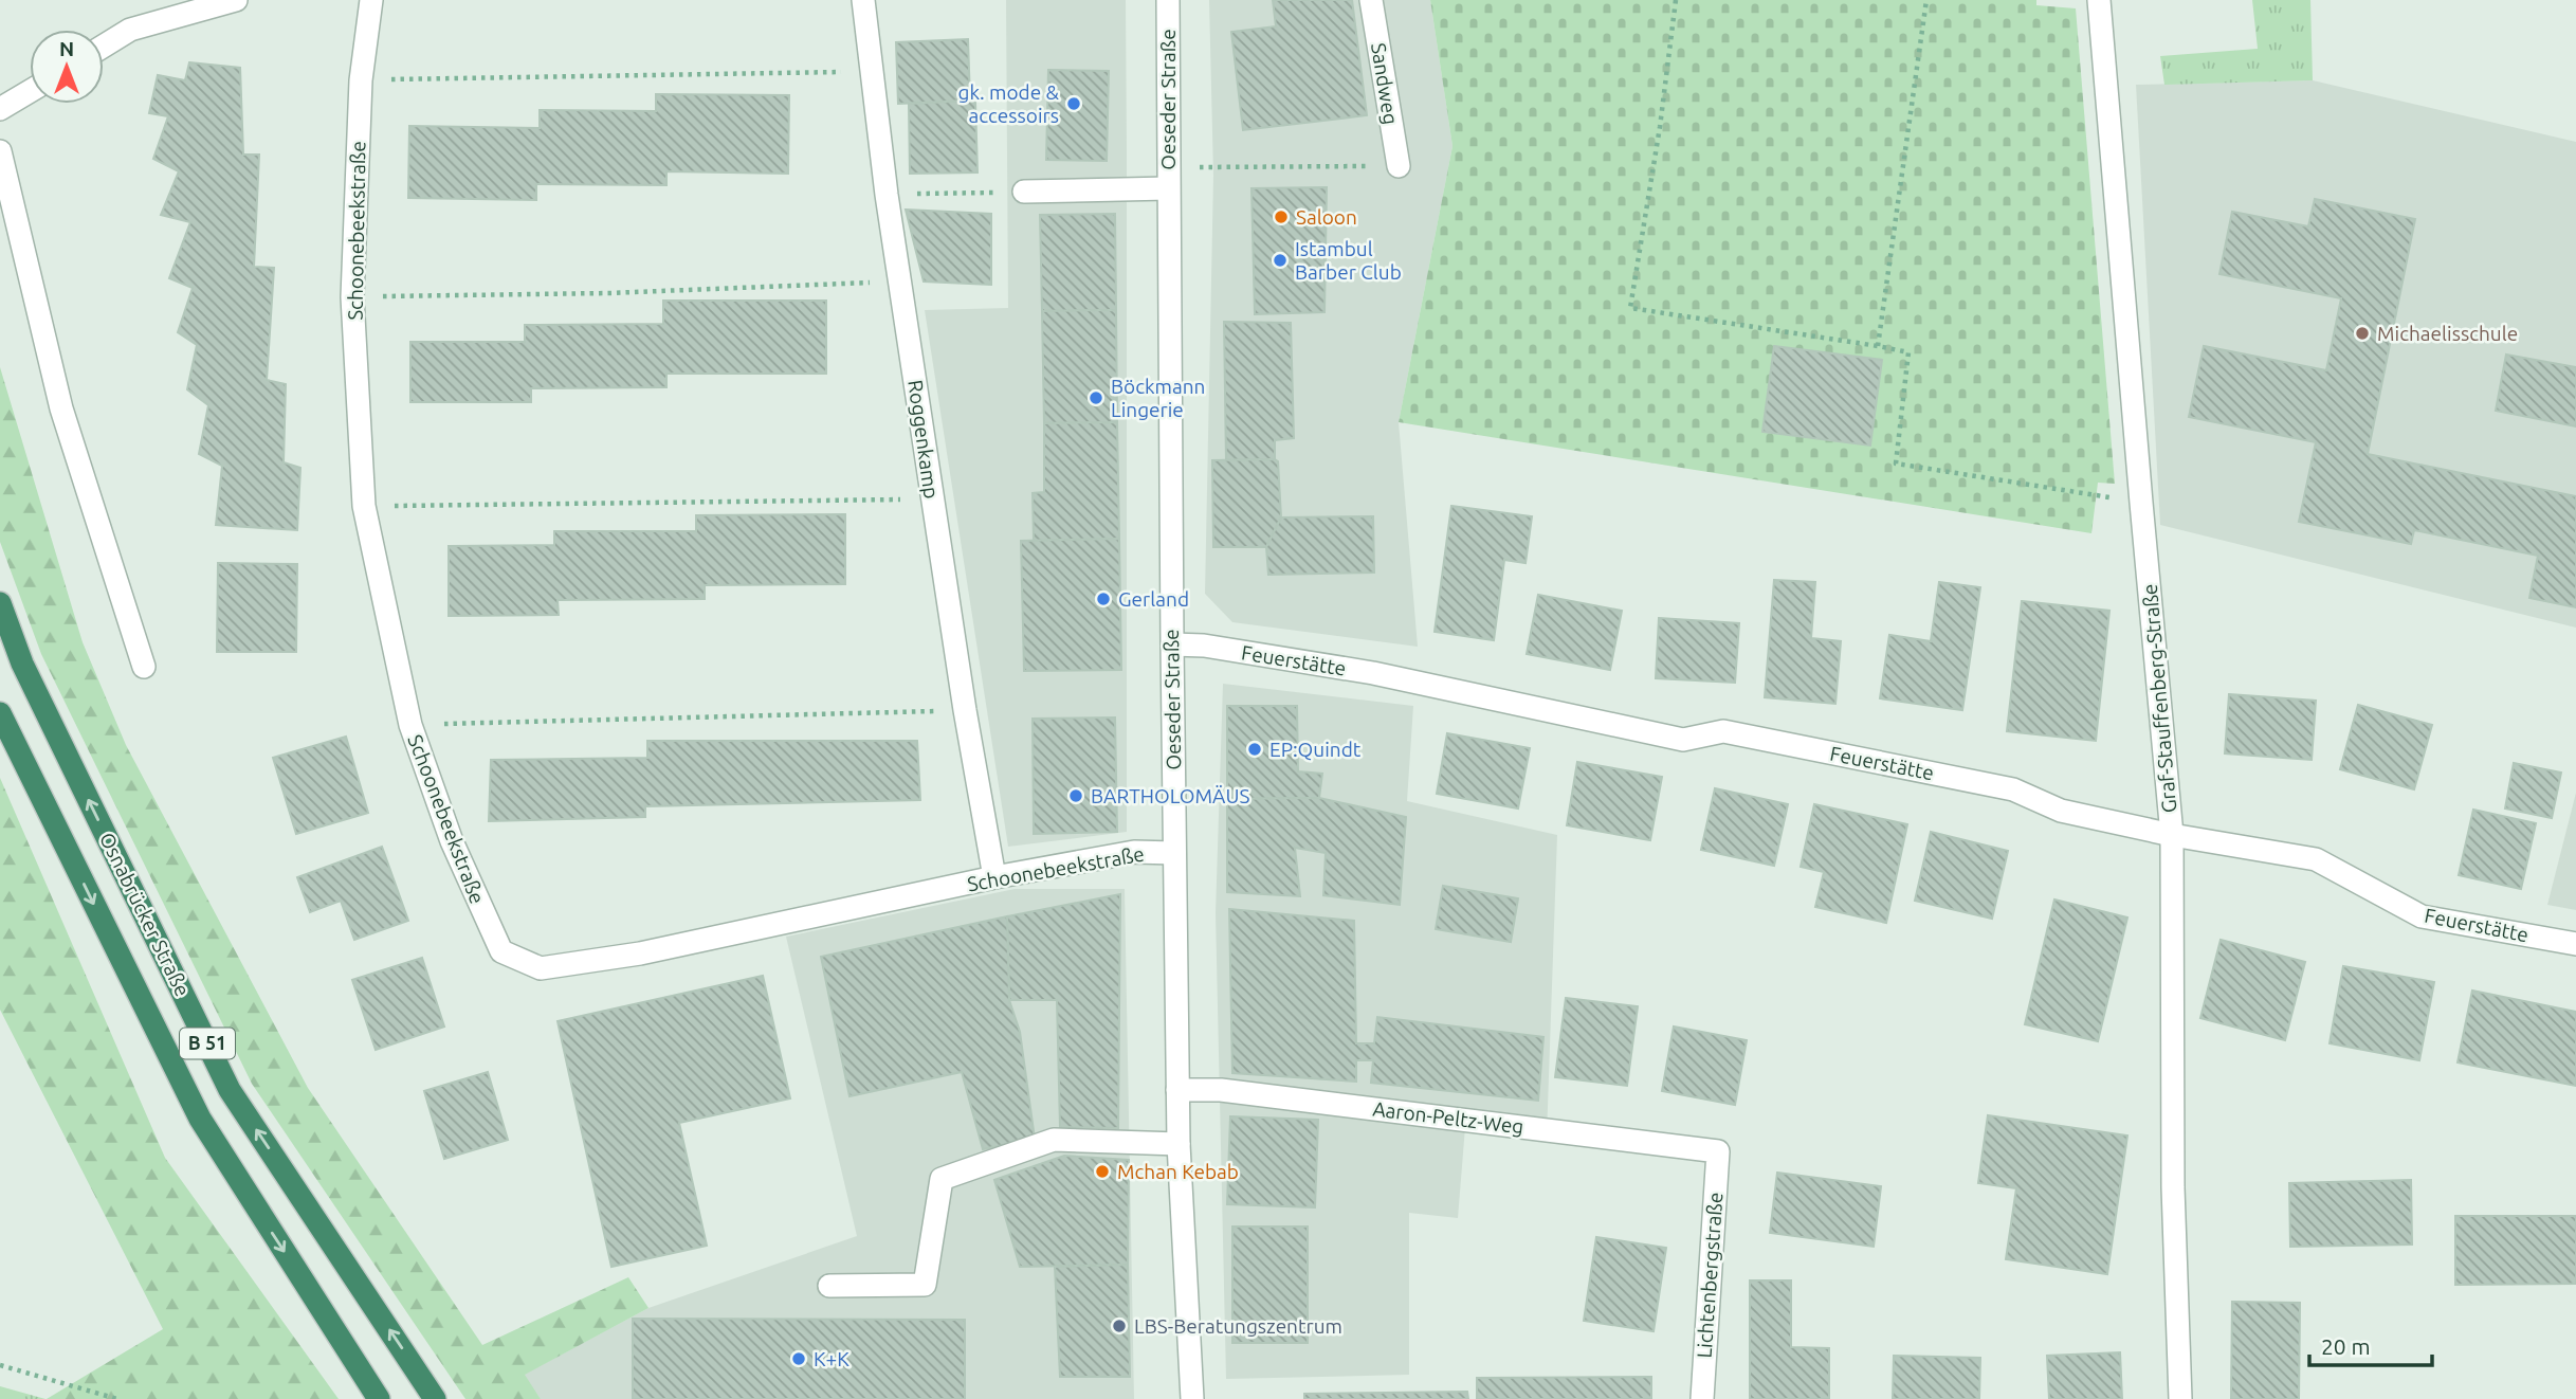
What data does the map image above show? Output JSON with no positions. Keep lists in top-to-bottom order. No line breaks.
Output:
{"streets":{"highway":["Osnabrücker Straße","B 51"],"street":["Sandweg","Oeseder Straße","Schoonebeekstraße","Roggenkamp","Feuerstätte","Graf-Stauffenberg-Straße","Aaron-Peltz-Weg","Lichtenbergstraße"]},"crossings":[["Oeseder Straße","Schoonebeekstraße"],["Oeseder Straße","Feuerstätte"],["Oeseder Straße","Aaron-Peltz-Weg"],["Schoonebeekstraße","Roggenkamp"],["Feuerstätte","Graf-Stauffenberg-Straße"],["Aaron-Peltz-Weg","Lichtenbergstraße"]],"places":["gk. mode & accessoirs","Saloon","Istambul Barber Club","Michaelisschule","Böckmann Lingerie","Gerland","EP:Quindt","BARTHOLOMÄUS","Mchan Kebab","LBS-Beratungszentrum","K+K"],"scale_bar":"20 m","north":"top"}
